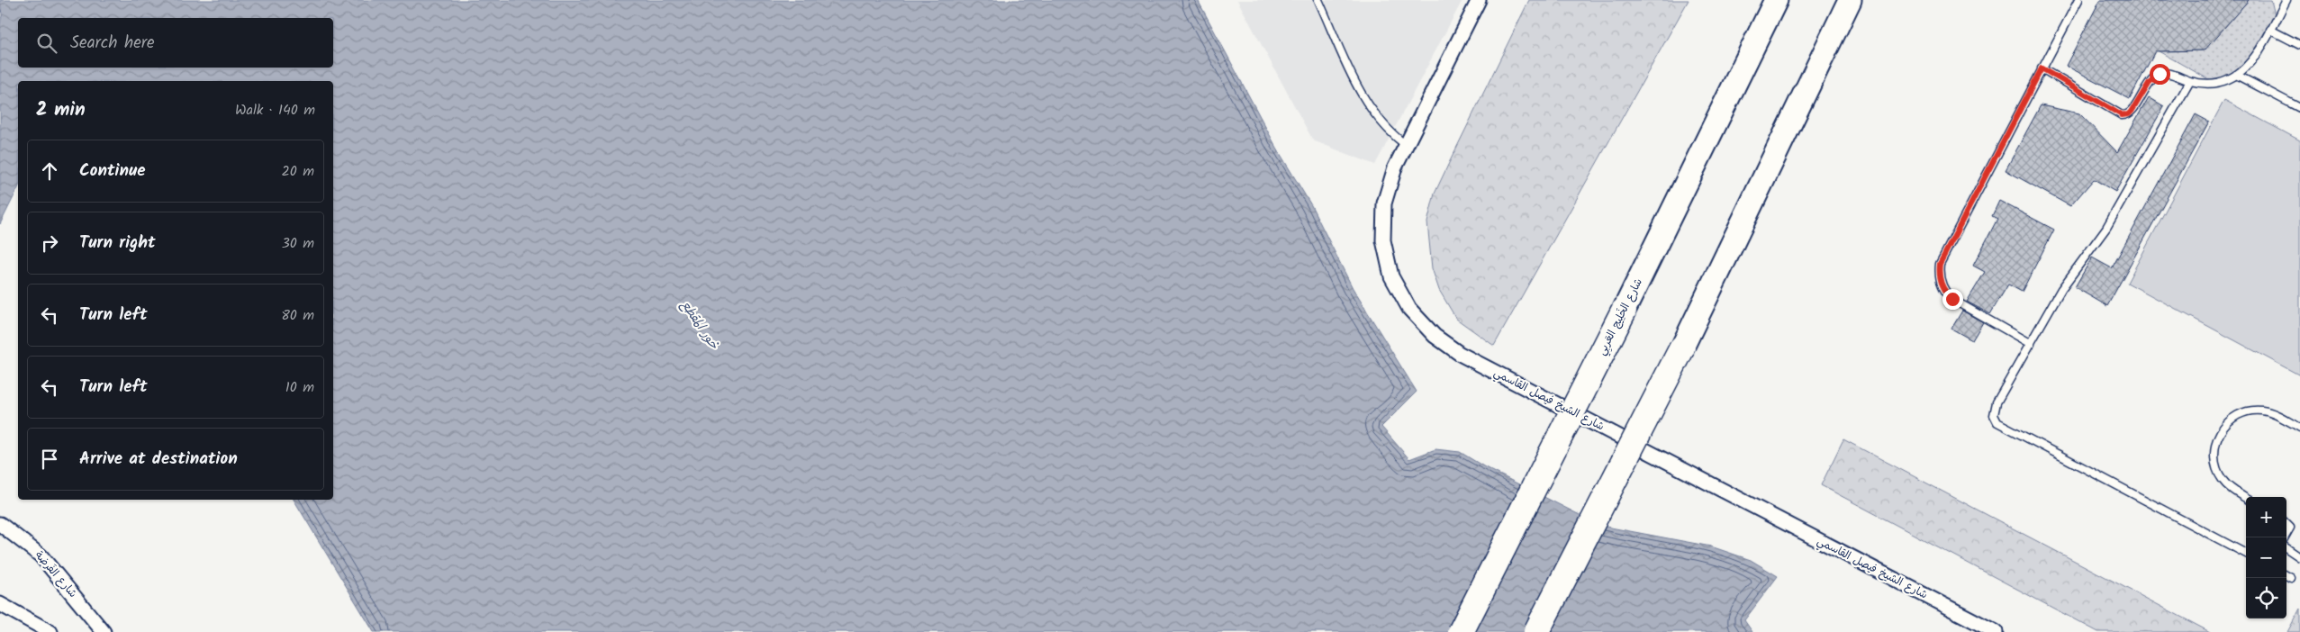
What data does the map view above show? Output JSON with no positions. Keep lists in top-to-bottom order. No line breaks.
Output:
{"streets":{"highway":["شارع الخَلِيج العَربِي"],"street":["شارع الشيخ فيصل القاسمي","شارع الفَرضة"]},"water":["خور المقطع"],"page":{"search":"Search here","heading":["2 min","Walk · 140 m"],"list":[["Continue","20 m"],["Turn right","30 m"],["Turn left","80 m"],["Turn left","10 m"],"Arrive at destination"],"map_buttons":["+","−"]}}
